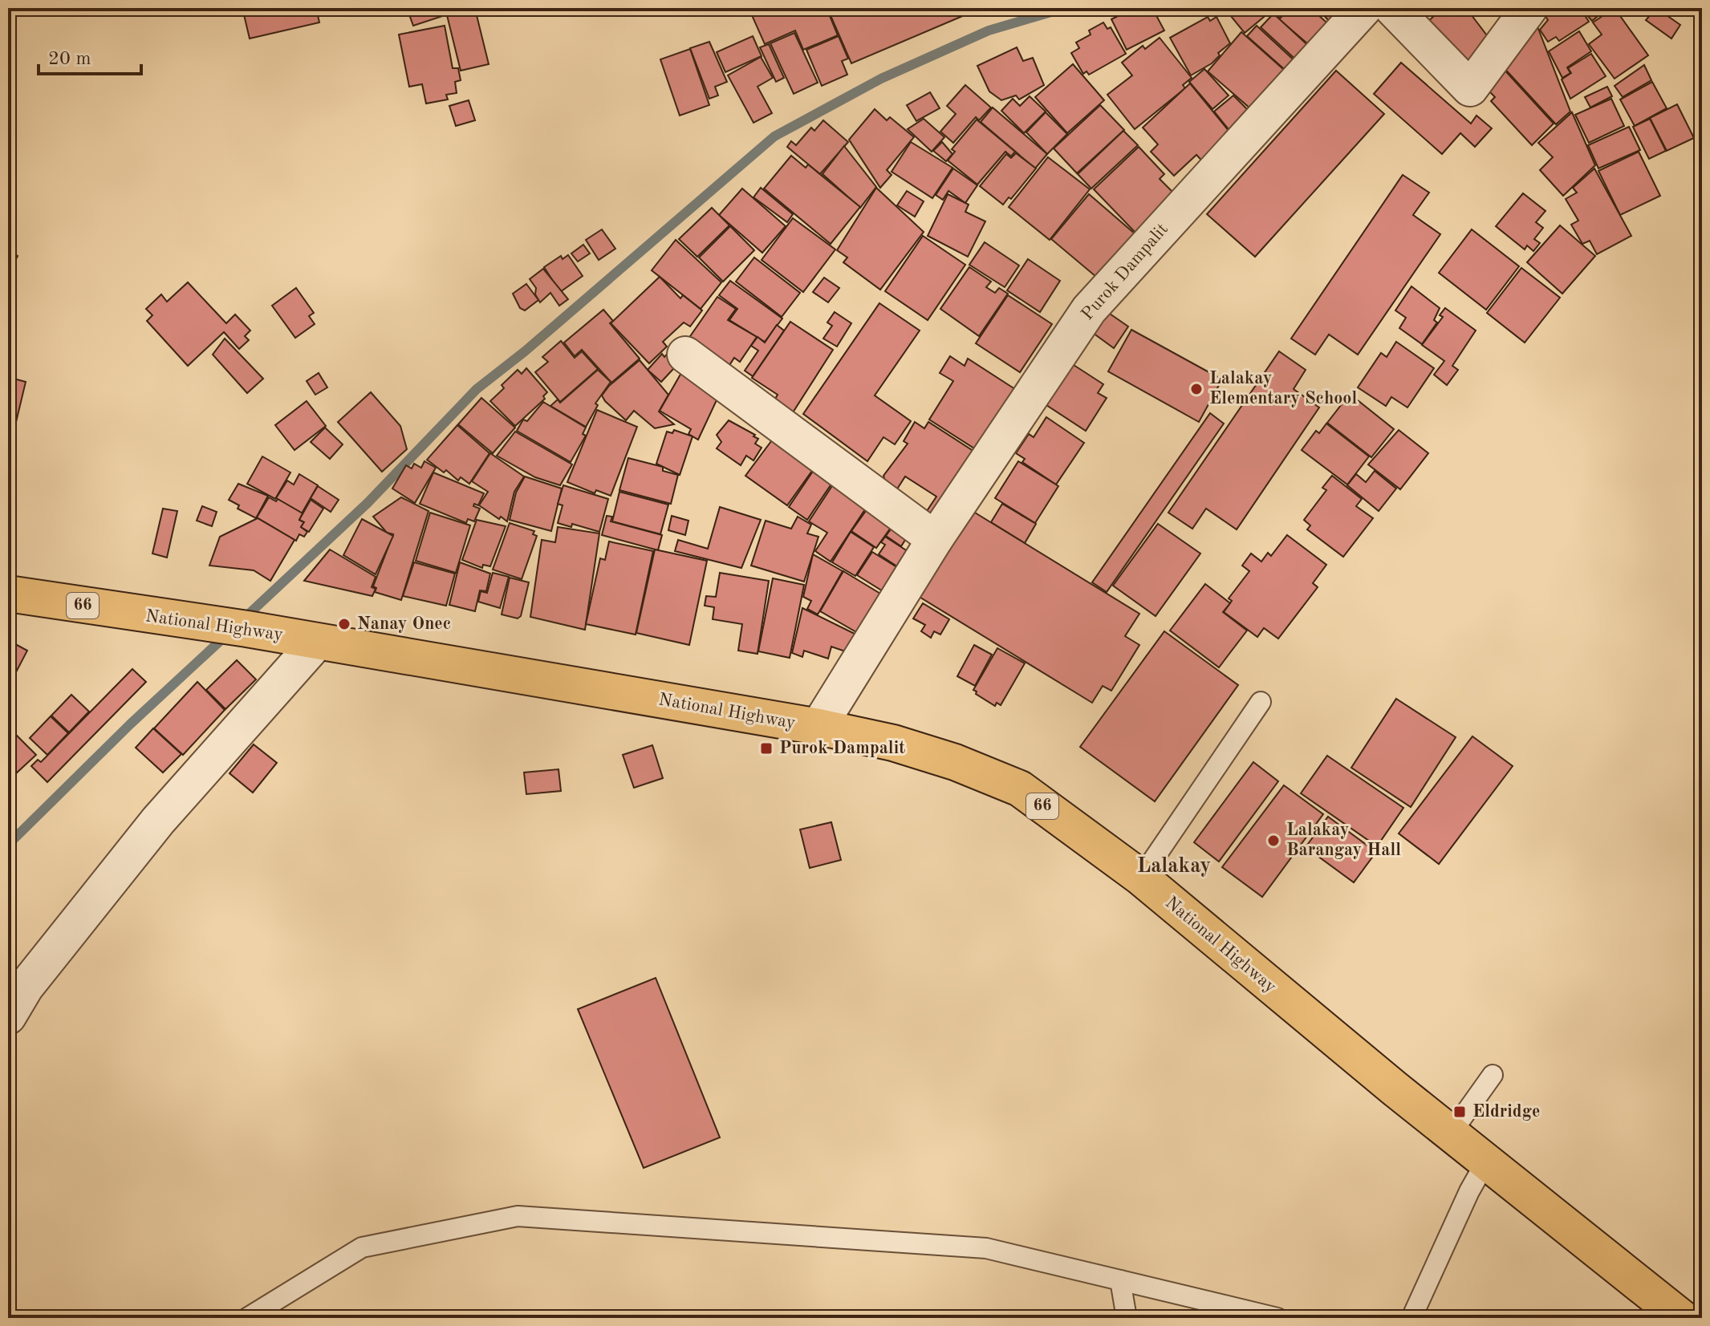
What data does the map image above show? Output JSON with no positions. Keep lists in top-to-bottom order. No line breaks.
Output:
{"streets":{"main road":["66","National Highway"],"street":["Purok Dampalit"]},"crossings":[["Purok Dampalit","National Highway"]],"districts":["Lalakay"],"places":{"other":["Lalakay Elementary School","Nanay Onec","Lalakay Barangay Hall"],"transit":["Purok Dampalit","Eldridge"]},"scale_bar":"20 m"}
